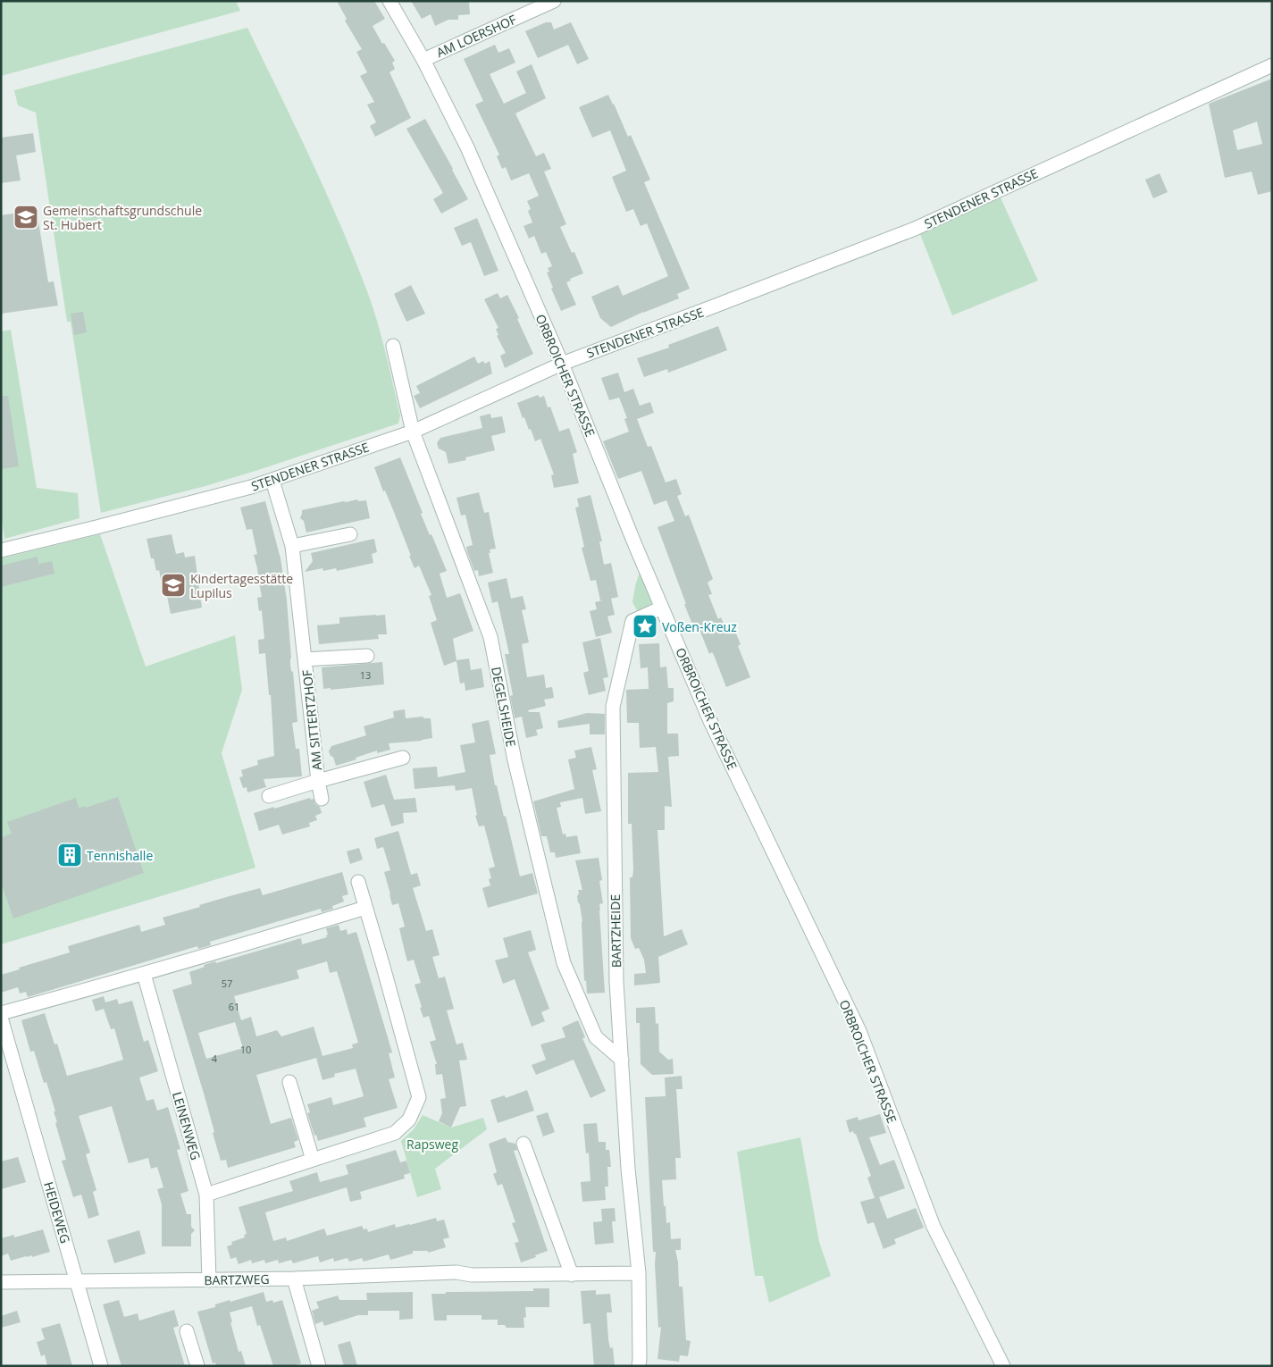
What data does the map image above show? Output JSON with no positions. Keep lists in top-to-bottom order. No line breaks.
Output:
{"streets":{"street":["AM LOERSHOF","STENDENER STRASSE","ORBROICHER STRASSE","DEGELSHEIDE","AM SITTERTZHOF","BARTZHEIDE","LEINENWEG","HEIDEWEG","BARTZWEG"]},"crossings":[["AM LOERSHOF","ORBROICHER STRASSE"],["STENDENER STRASSE","ORBROICHER STRASSE"],["STENDENER STRASSE","DEGELSHEIDE"],["STENDENER STRASSE","AM SITTERTZHOF"],["ORBROICHER STRASSE","BARTZHEIDE"],["DEGELSHEIDE","BARTZHEIDE"],["LEINENWEG","BARTZWEG"],["HEIDEWEG","BARTZWEG"]],"parks":["Rapsweg"],"places":{"school or university":["Gemeinschaftsgrundschule St. Hubert","Kindertagesstätte Lupilus"],"place":["Voßen-Kreuz"],"building":["Tennishalle"]},"house_numbers":["13","57","61","10","4"]}
